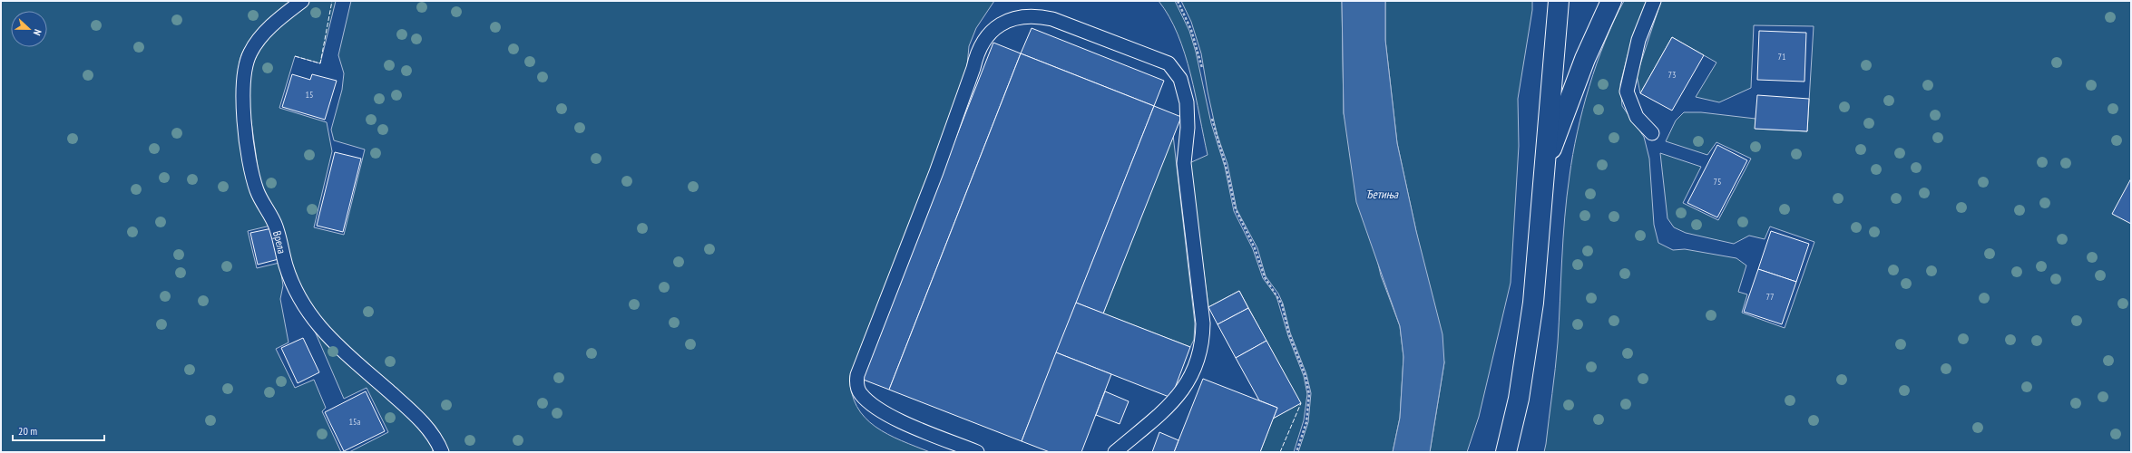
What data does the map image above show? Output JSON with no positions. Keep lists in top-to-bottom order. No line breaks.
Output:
{"streets":{"lane":["Врела"]},"water":["Ђетиња"],"house_numbers":["71","73","15","75","77","15a"],"scale_bar":"20 m","north":"right"}
